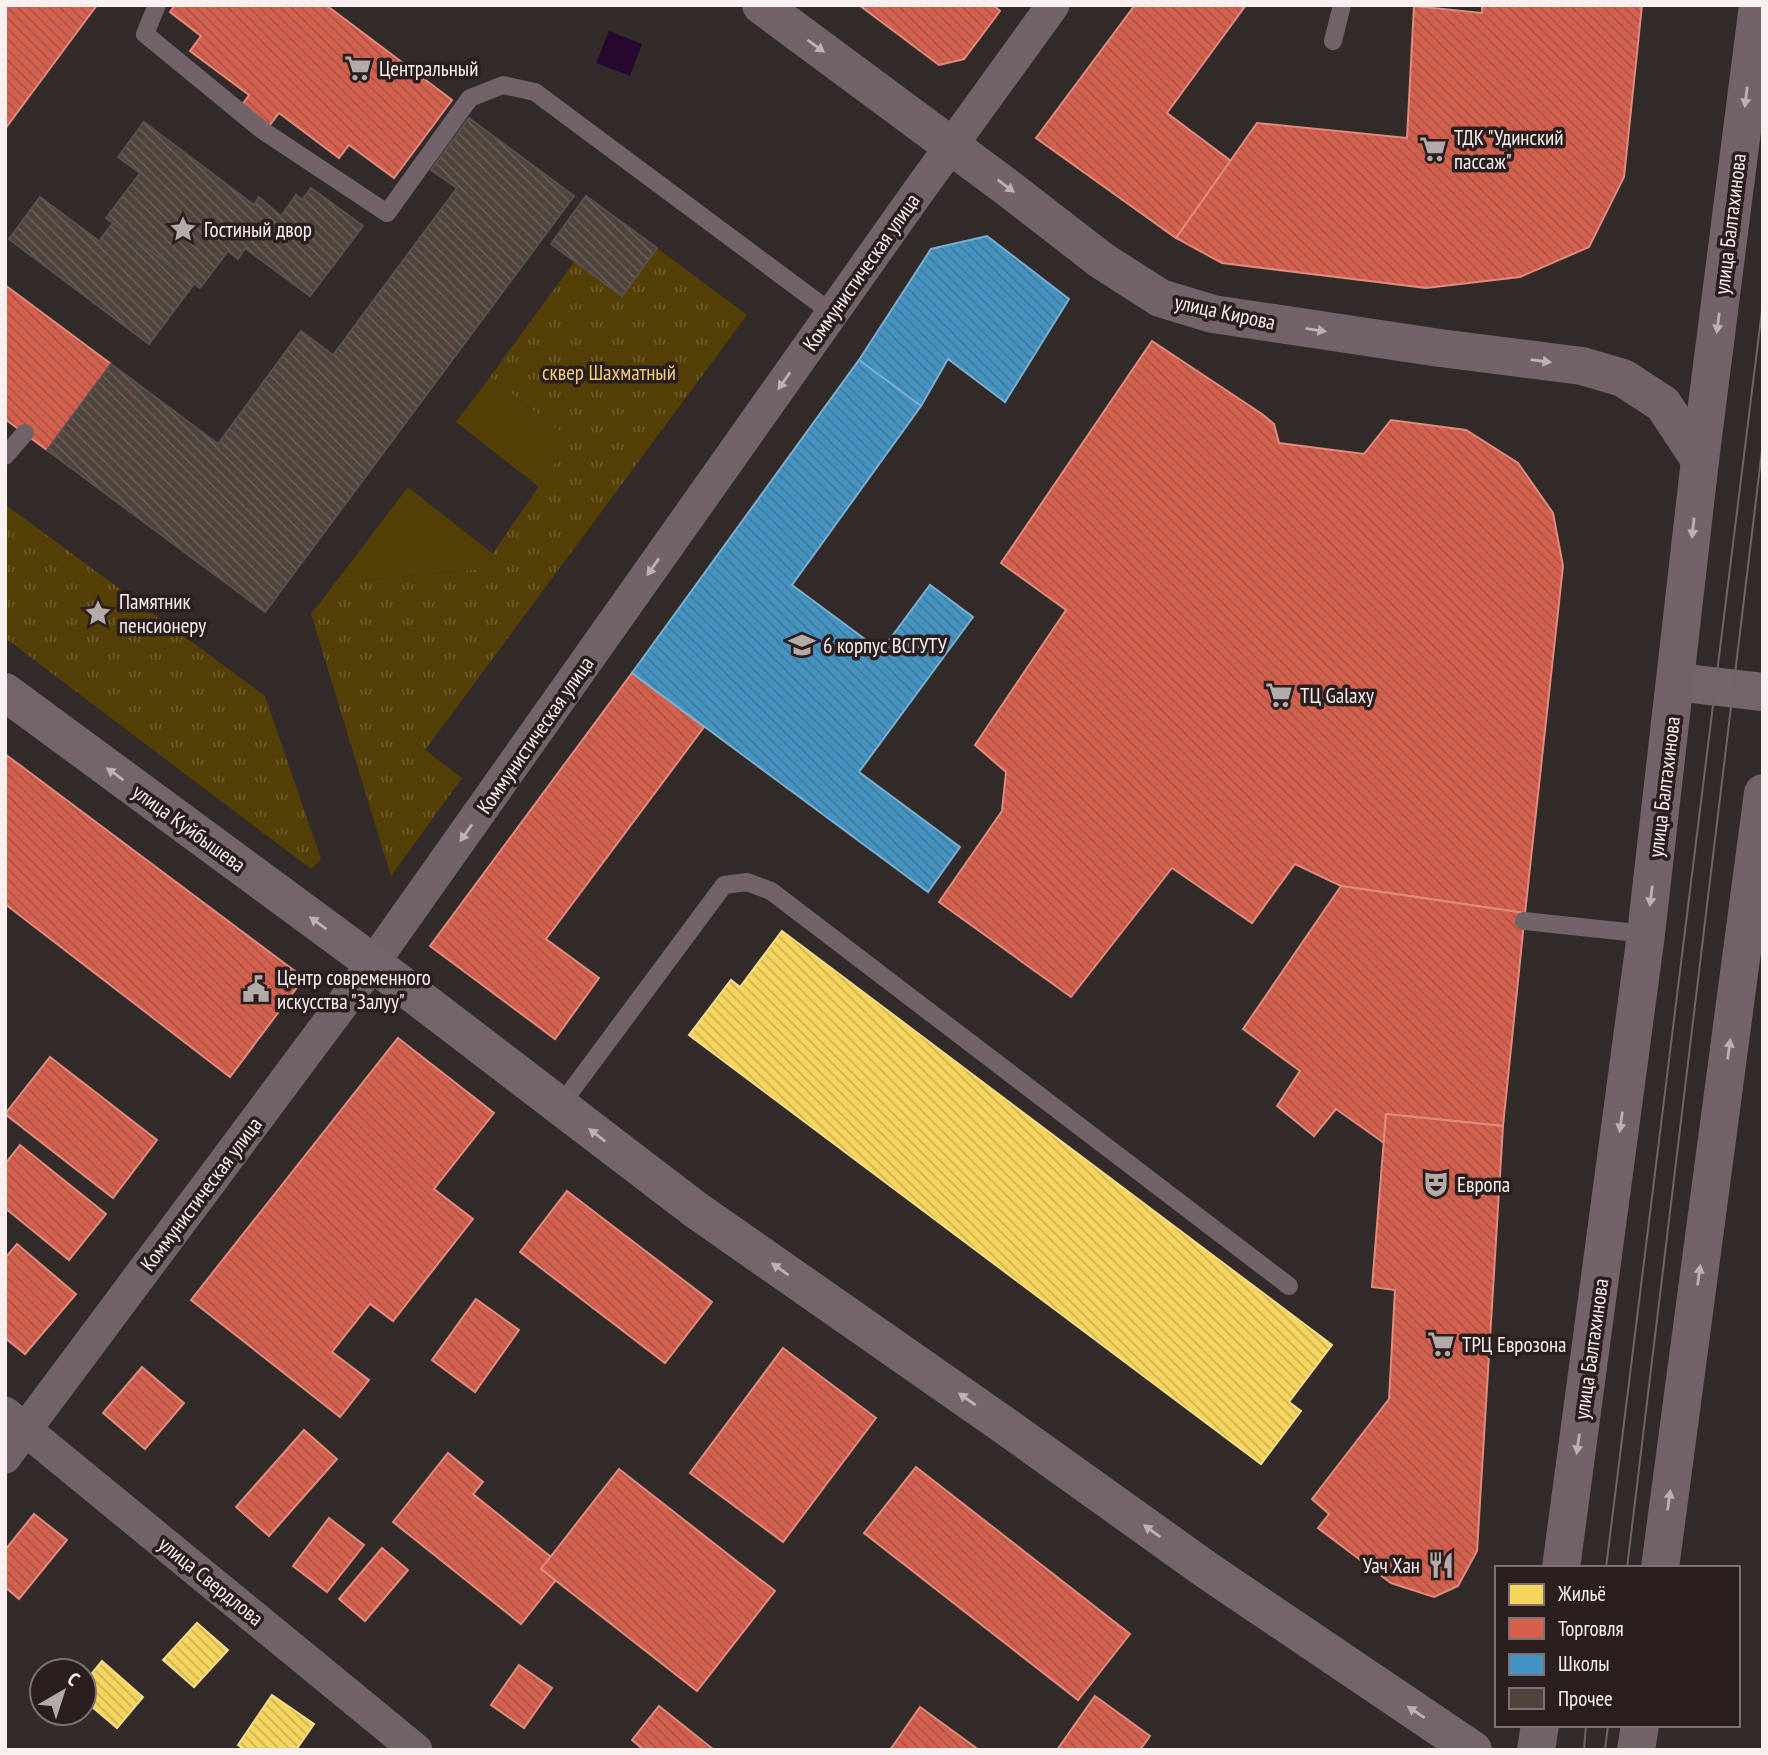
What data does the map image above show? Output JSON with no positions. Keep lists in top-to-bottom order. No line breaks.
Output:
{"streets":{"main road":["улица Балтахинова","улица Куйбышева"],"street":["Коммунистическая улица","улица Кирова","улица Свердлова"]},"crossings":[["улица Балтахинова","улица Кирова"],["Коммунистическая улица","улица Кирова"],["Коммунистическая улица","улица Куйбышева"],["Коммунистическая улица","улица Свердлова"]],"one_way":["Коммунистическая улица","улица Кирова","улица Куйбышева"],"parks":["сквер Шахматный"],"places":{"supermarket":["Центральный","ТДК \"Удинский пассаж\"","ТЦ Galaxy","ТРЦ Еврозона"],"place":["Гостиный двор","Памятник пенсионеру"],"school or university":["6 корпус ВСГУТУ"],"public building":["Центр современного искусства \"Залуу\""],"theatre":["Европа"],"restaurant":["Уач Хан"]},"legend":["Жильё","Торговля","Школы","Прочее"],"north":"top right"}
